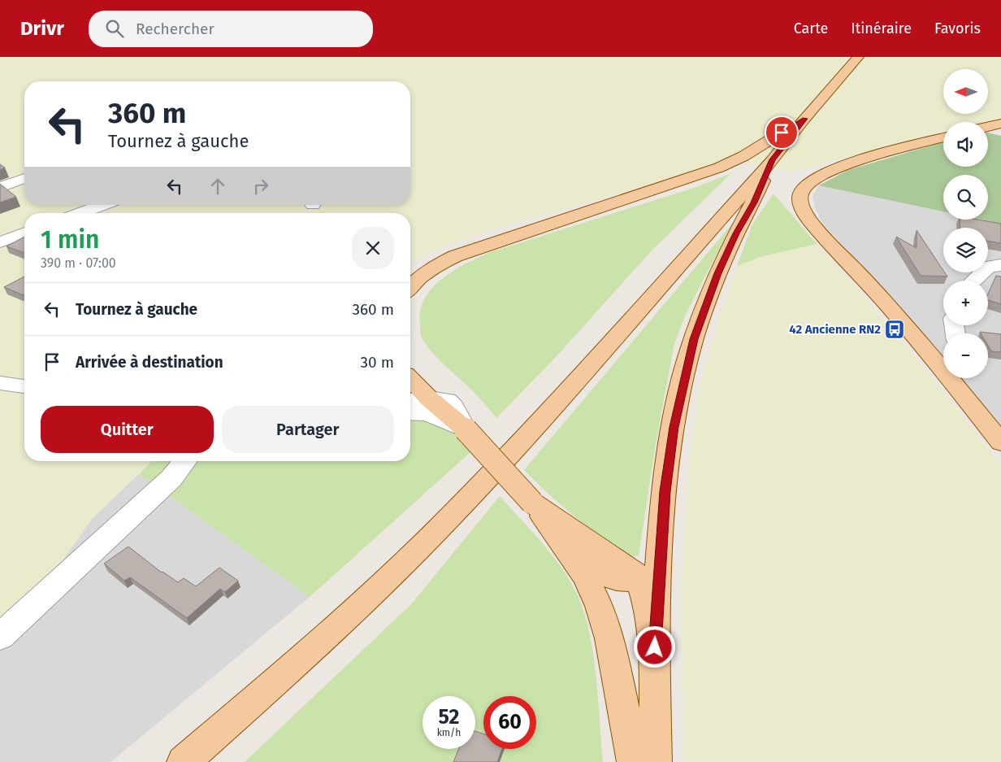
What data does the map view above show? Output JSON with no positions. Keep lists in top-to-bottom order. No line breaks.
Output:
{"places":{"bus stop":["42 Ancienne RN2"]},"north":"left","page":{"header":"Drivr","search":"Rechercher","nav":["Carte","Itinéraire","Favoris"],"map_buttons":["+","−"],"turn":["360 m","Tournez à gauche"],"heading":["1 min","390 m · 07:00"],"list":[{"name":"Tournez à gauche","value":"360 m"},{"name":"Arrivée à destination","value":"30 m"}],"buttons":["Quitter","Partager"],"speed":"52 km/h","limit":"60"}}
